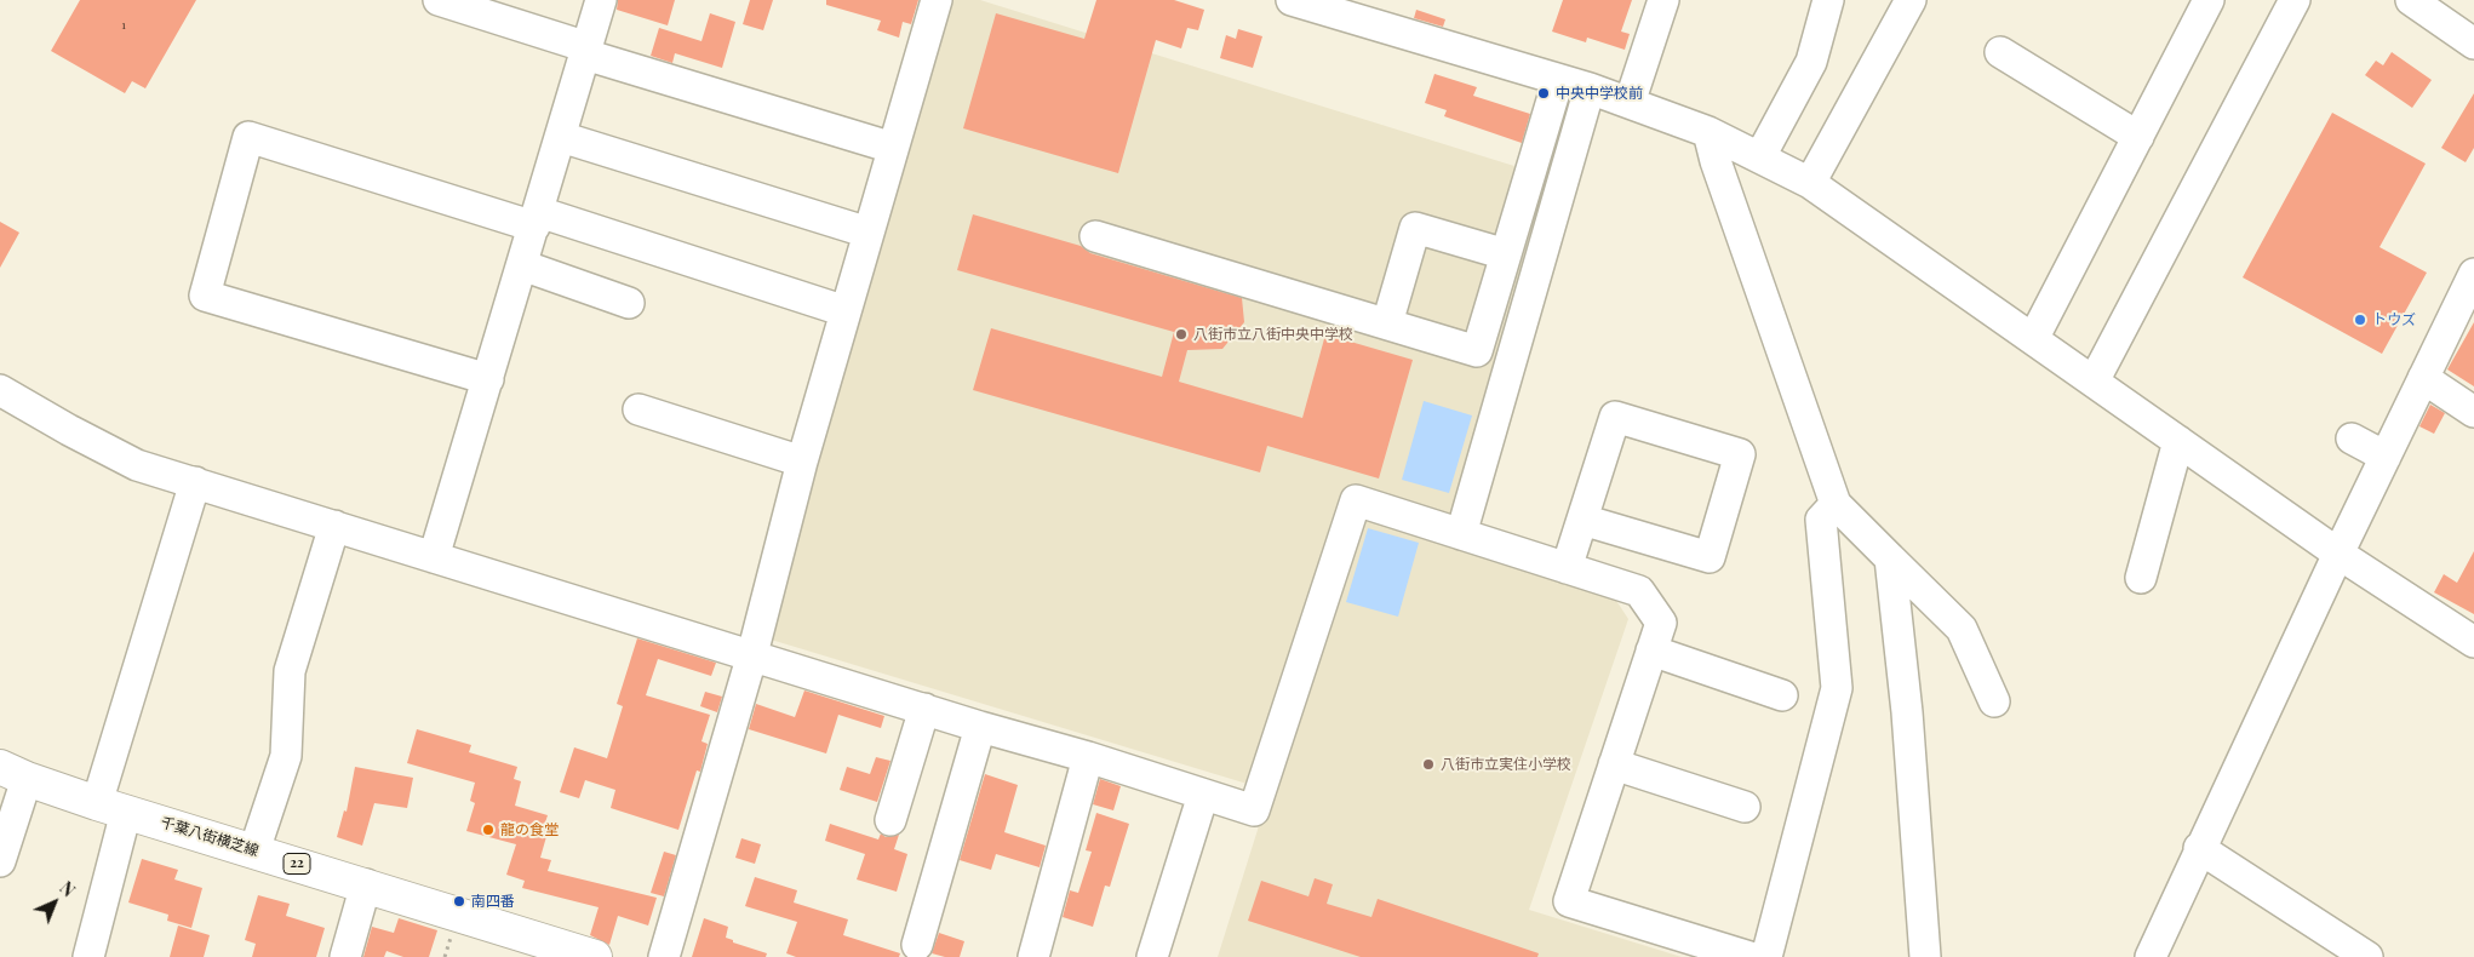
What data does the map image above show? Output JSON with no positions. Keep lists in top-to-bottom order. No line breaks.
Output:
{"streets":{"main road":["千葉八街横芝線","22"]},"places":["中央中学校前","トウズ","八街市立八街中央中学校","八街市立実住小学校","龍の食堂","南四番"],"house_numbers":["1"],"north":"top right"}
